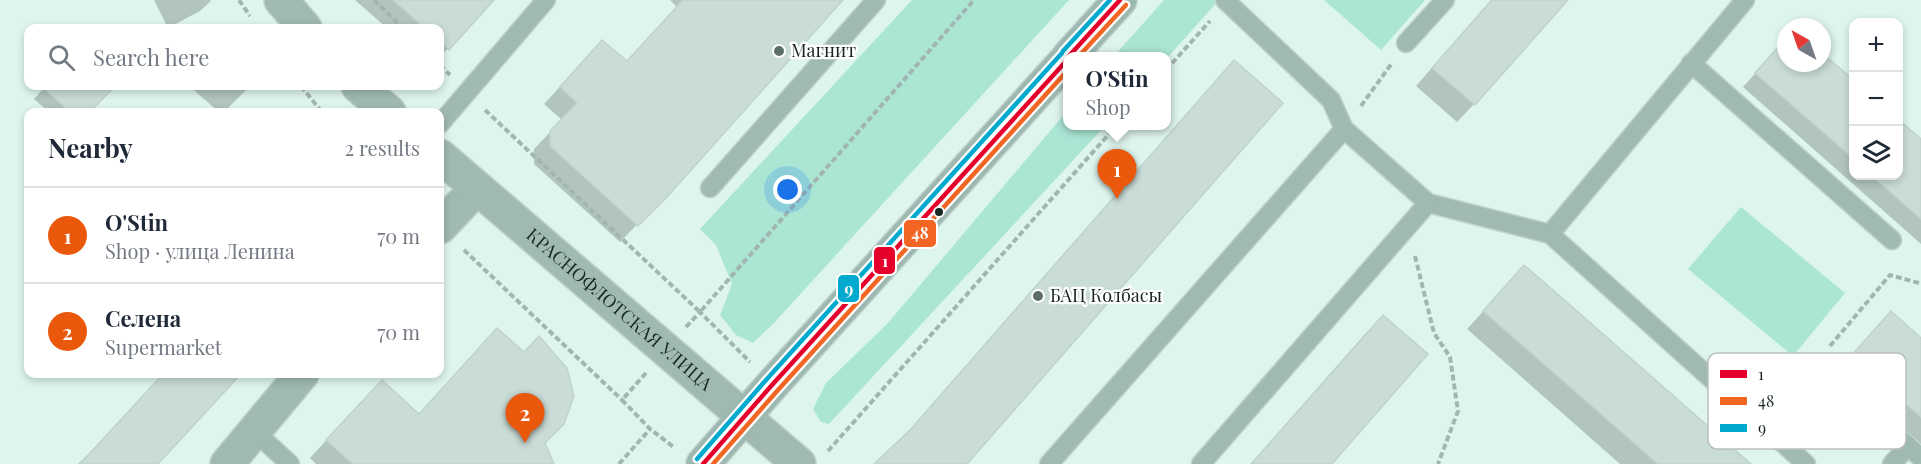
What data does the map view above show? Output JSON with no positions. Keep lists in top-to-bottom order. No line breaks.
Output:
{"streets":{"street":["КРАСНОФЛОТСКАЯ УЛИЦА"]},"places":["Магнит","БАЦ Колбасы"],"lines":["transit line 1","transit line 9","transit line 48"],"legend":["1","48","9"],"north":"top left","page":{"map_buttons":["+","−"],"search":"Search here","popup":["O'Stin","Shop"],"heading":["Nearby","2 results"],"pins":["1","2"],"list":[{"mark":"1","name":"O'Stin","note":"Shop · улица Ленина","value":"70 m"},{"mark":"2","name":"Селена","note":"Supermarket","value":"70 m"}]}}
